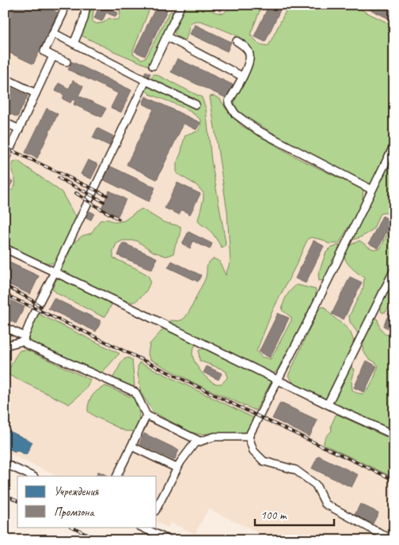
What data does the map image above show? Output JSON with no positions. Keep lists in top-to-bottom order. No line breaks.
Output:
{"legend":["Учреждения","Промзона"],"scale_bar":"100 m"}
